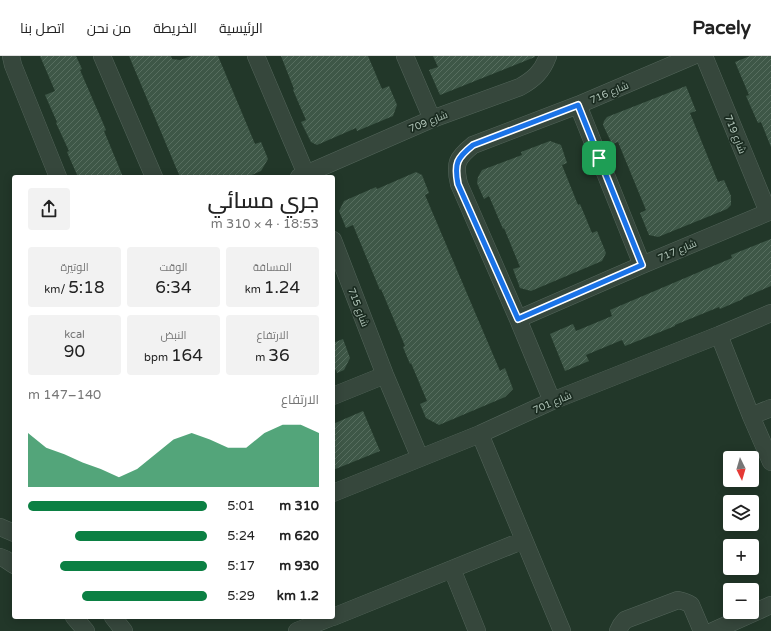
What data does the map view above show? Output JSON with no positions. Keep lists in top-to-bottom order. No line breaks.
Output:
{"streets":{"street":["شارع 716","شارع 709","شارع 719","شارع 717","شارع 715","شارع 701"]},"crossings":[["شارع 716","شارع 717"],["شارع 716","شارع 701"],["شارع 719","شارع 717"],["شارع 715","شارع 701"]],"north":"bottom","page":{"header":"Pacely","nav":["الرئيسية","الخريطة","من نحن","اتصل بنا"],"heading":["جري مسائي","18:53 · 4 × 310 m"],"stats":[["المسافة","1.24 km"],["الوقت","6:34"],["الوتيرة","5:18 /km"],["الارتفاع","36 m"],["النبض","164 bpm"],["kcal","90"]],"chart":["الارتفاع","140–147 m"],"map_buttons":["+","−"],"list":[{"name":"310 m","note":"5:01"},{"name":"620 m","note":"5:24"},{"name":"930 m","note":"5:17"},{"name":"1.2 km","note":"5:29"}]}}
